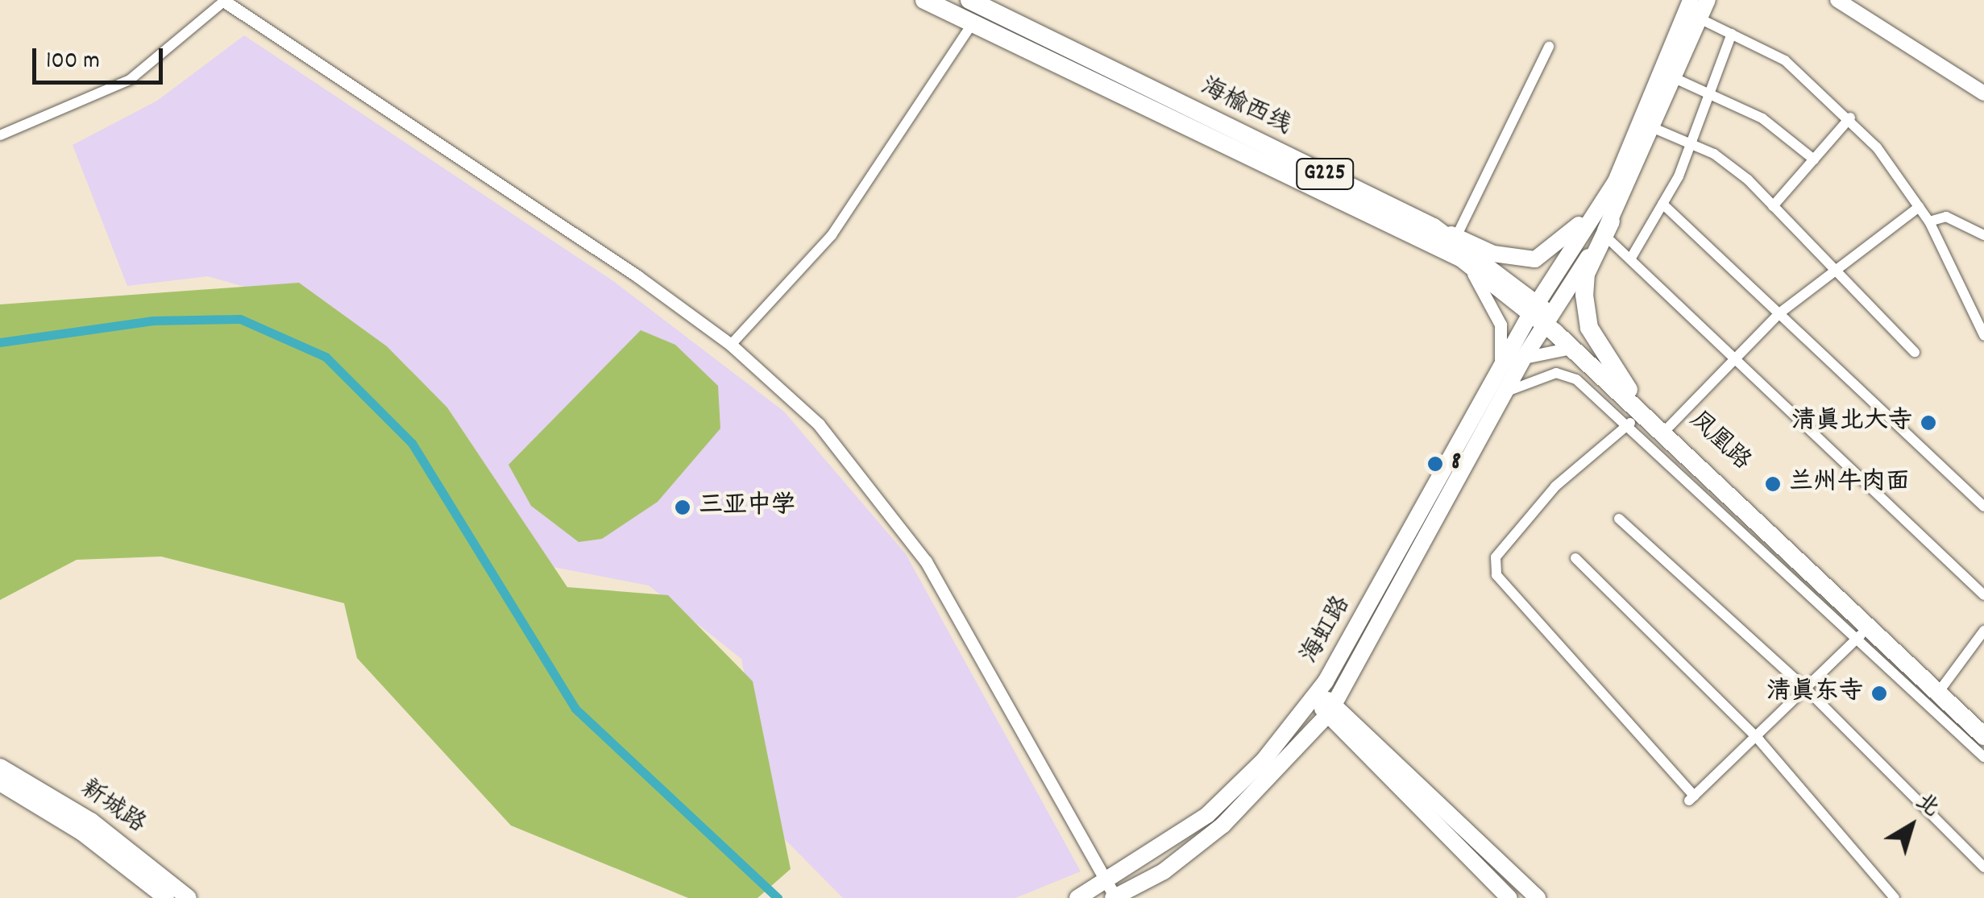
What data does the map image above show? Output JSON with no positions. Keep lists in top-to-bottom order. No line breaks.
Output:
{"streets":{"highway":["海榆西线","G225","凤凰路"],"main road":["海虹路","新城路"]},"crossings":[["海榆西线","凤凰路"],["海榆西线","海虹路"],["凤凰路","海虹路"]],"places":["清真北大寺","8","兰州牛肉面","三亚中学","清真东寺"],"scale_bar":"100 m","north":"top right"}
